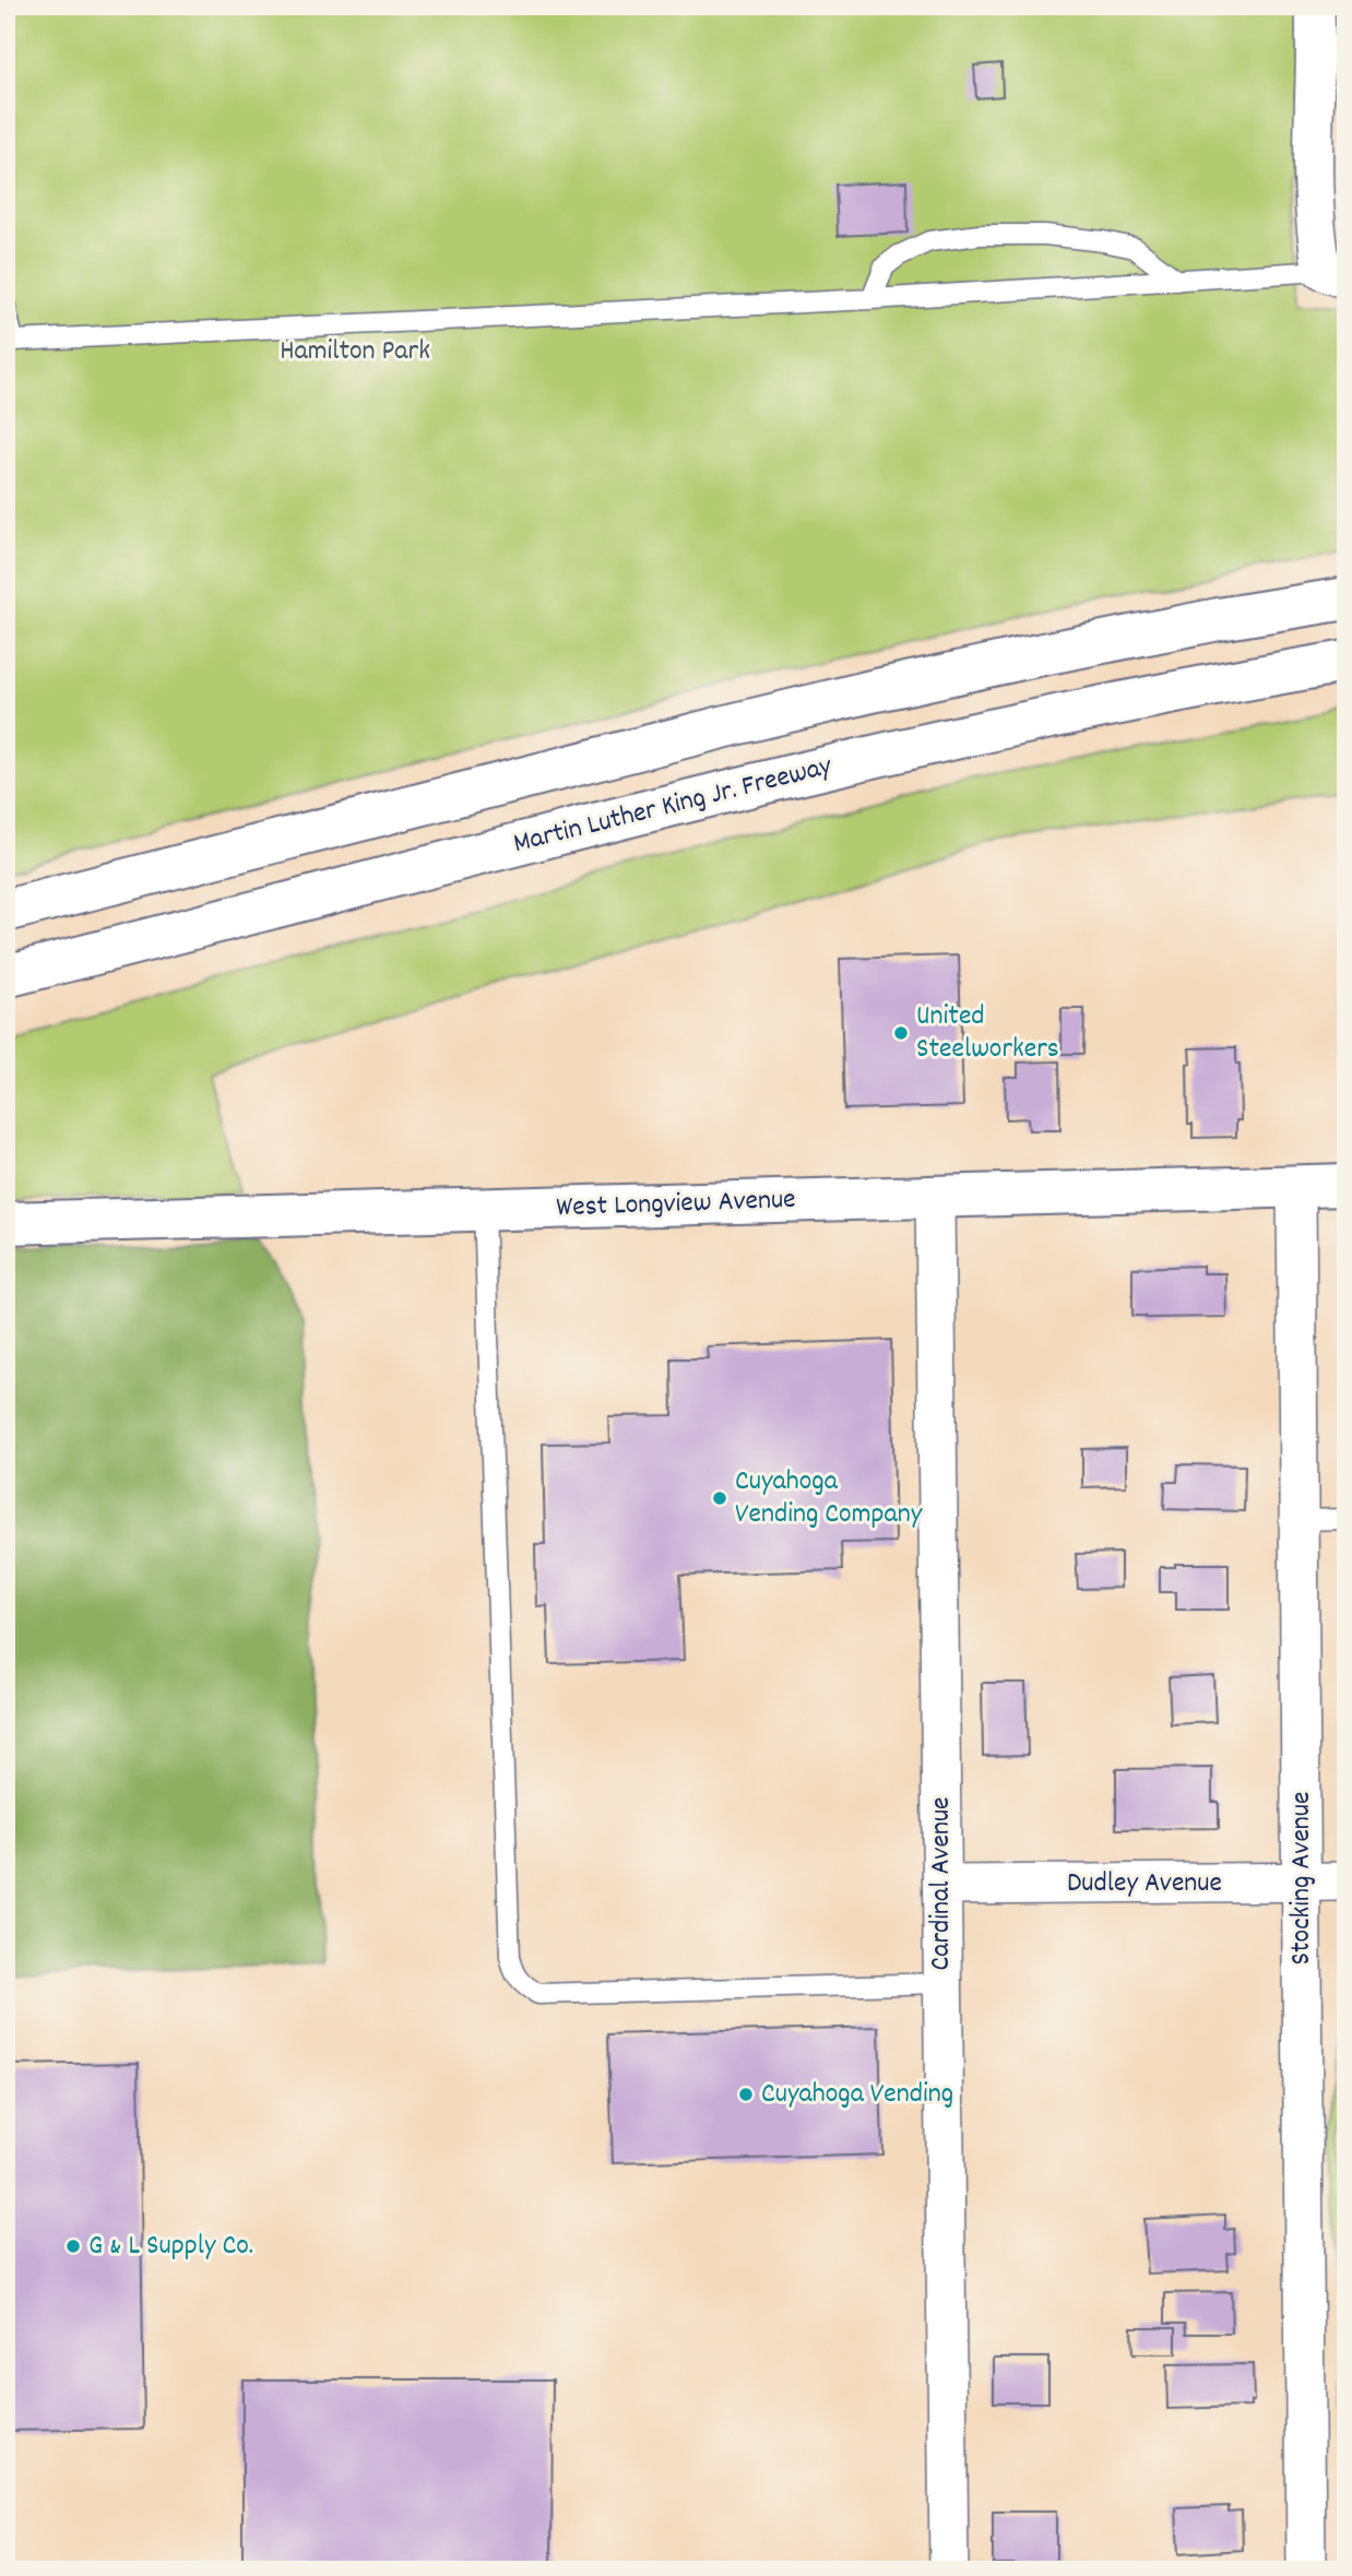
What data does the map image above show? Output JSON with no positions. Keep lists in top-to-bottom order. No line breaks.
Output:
{"streets":{"main road":["Martin Luther King Jr. Freeway","West Longview Avenue"],"street":["Stocking Avenue","Cardinal Avenue","Dudley Avenue"]},"crossings":[["West Longview Avenue","Stocking Avenue"],["West Longview Avenue","Cardinal Avenue"],["Stocking Avenue","Dudley Avenue"],["Cardinal Avenue","Dudley Avenue"]],"parks":["Hamilton Park"],"places":["United Steelworkers","Cuyahoga Vending Company","Cuyahoga Vending","G & L Supply Co."]}
